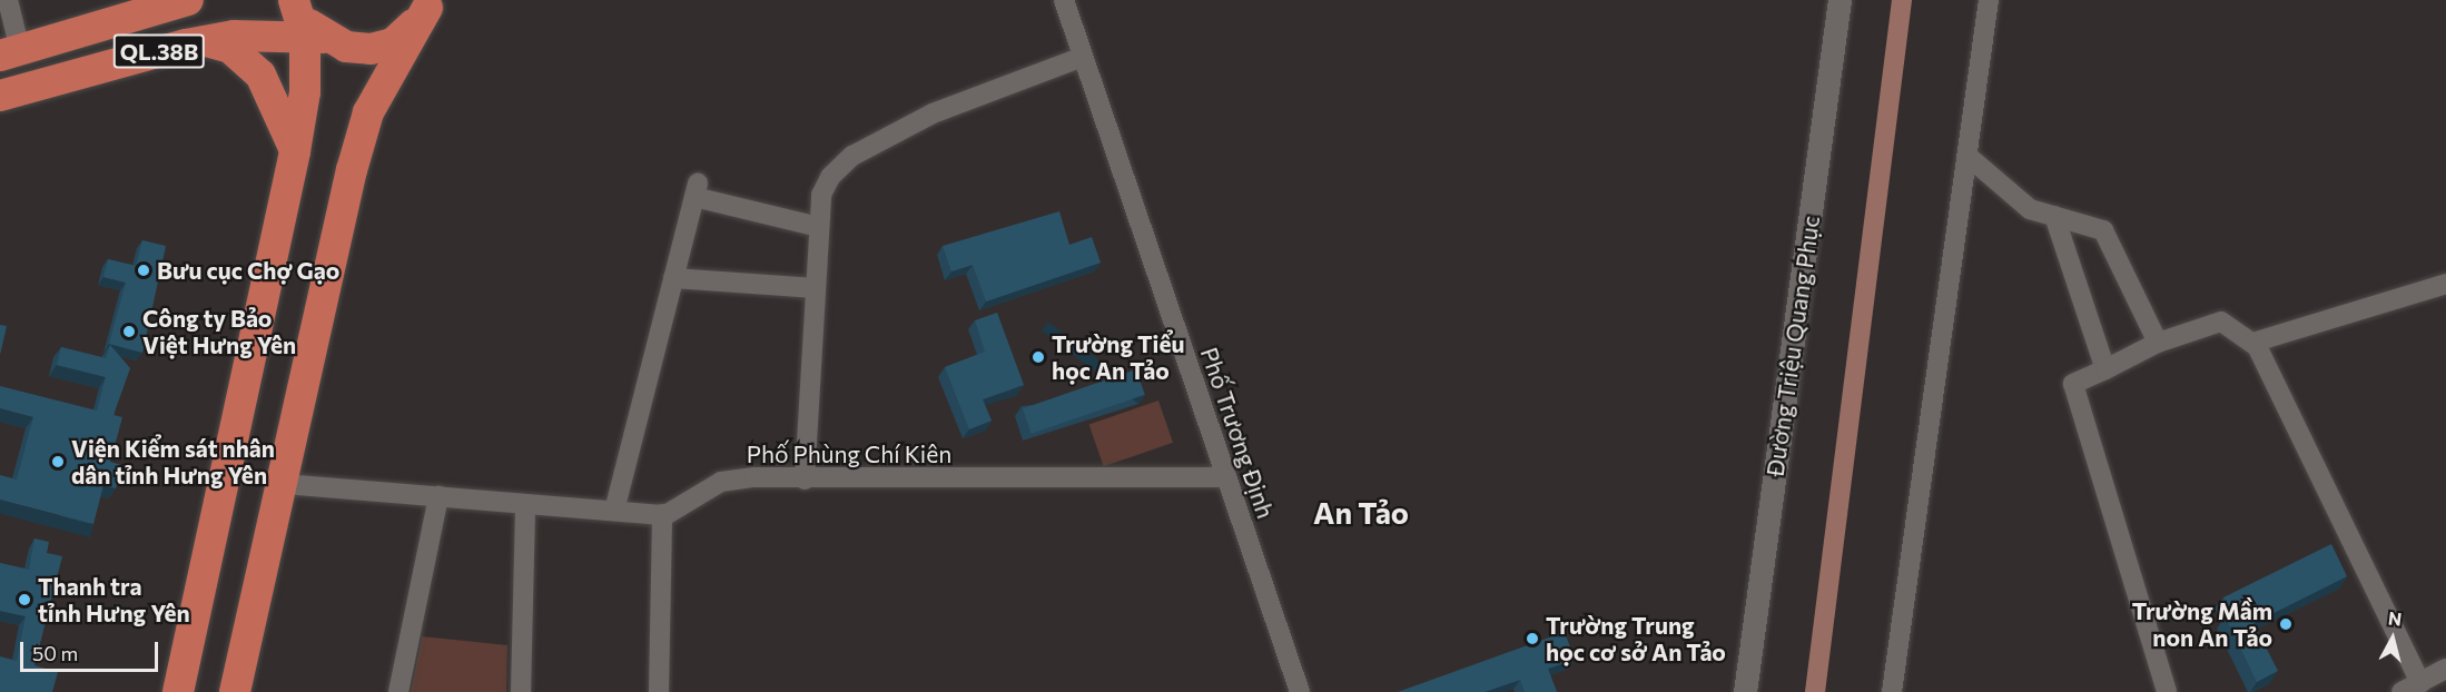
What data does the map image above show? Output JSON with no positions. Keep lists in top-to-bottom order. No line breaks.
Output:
{"streets":{"highway":["QL.38B"],"street":["Đường Triệu Quang Phục","Phố Trương Định","Phố Phùng Chí Kiên"]},"crossings":[["Phố Trương Định","Phố Phùng Chí Kiên"]],"districts":["An Tảo"],"places":["Bưu cục Chợ Gạo","Công ty Bảo Việt Hưng Yên","Trường Tiểu học An Tảo","Viện Kiểm sát nhân dân tỉnh Hưng Yên","Thanh tra tỉnh Hưng Yên","Trường Mầm non An Tảo","Trường Trung học cơ sở An Tảo"],"scale_bar":"50 m","north":"top"}
